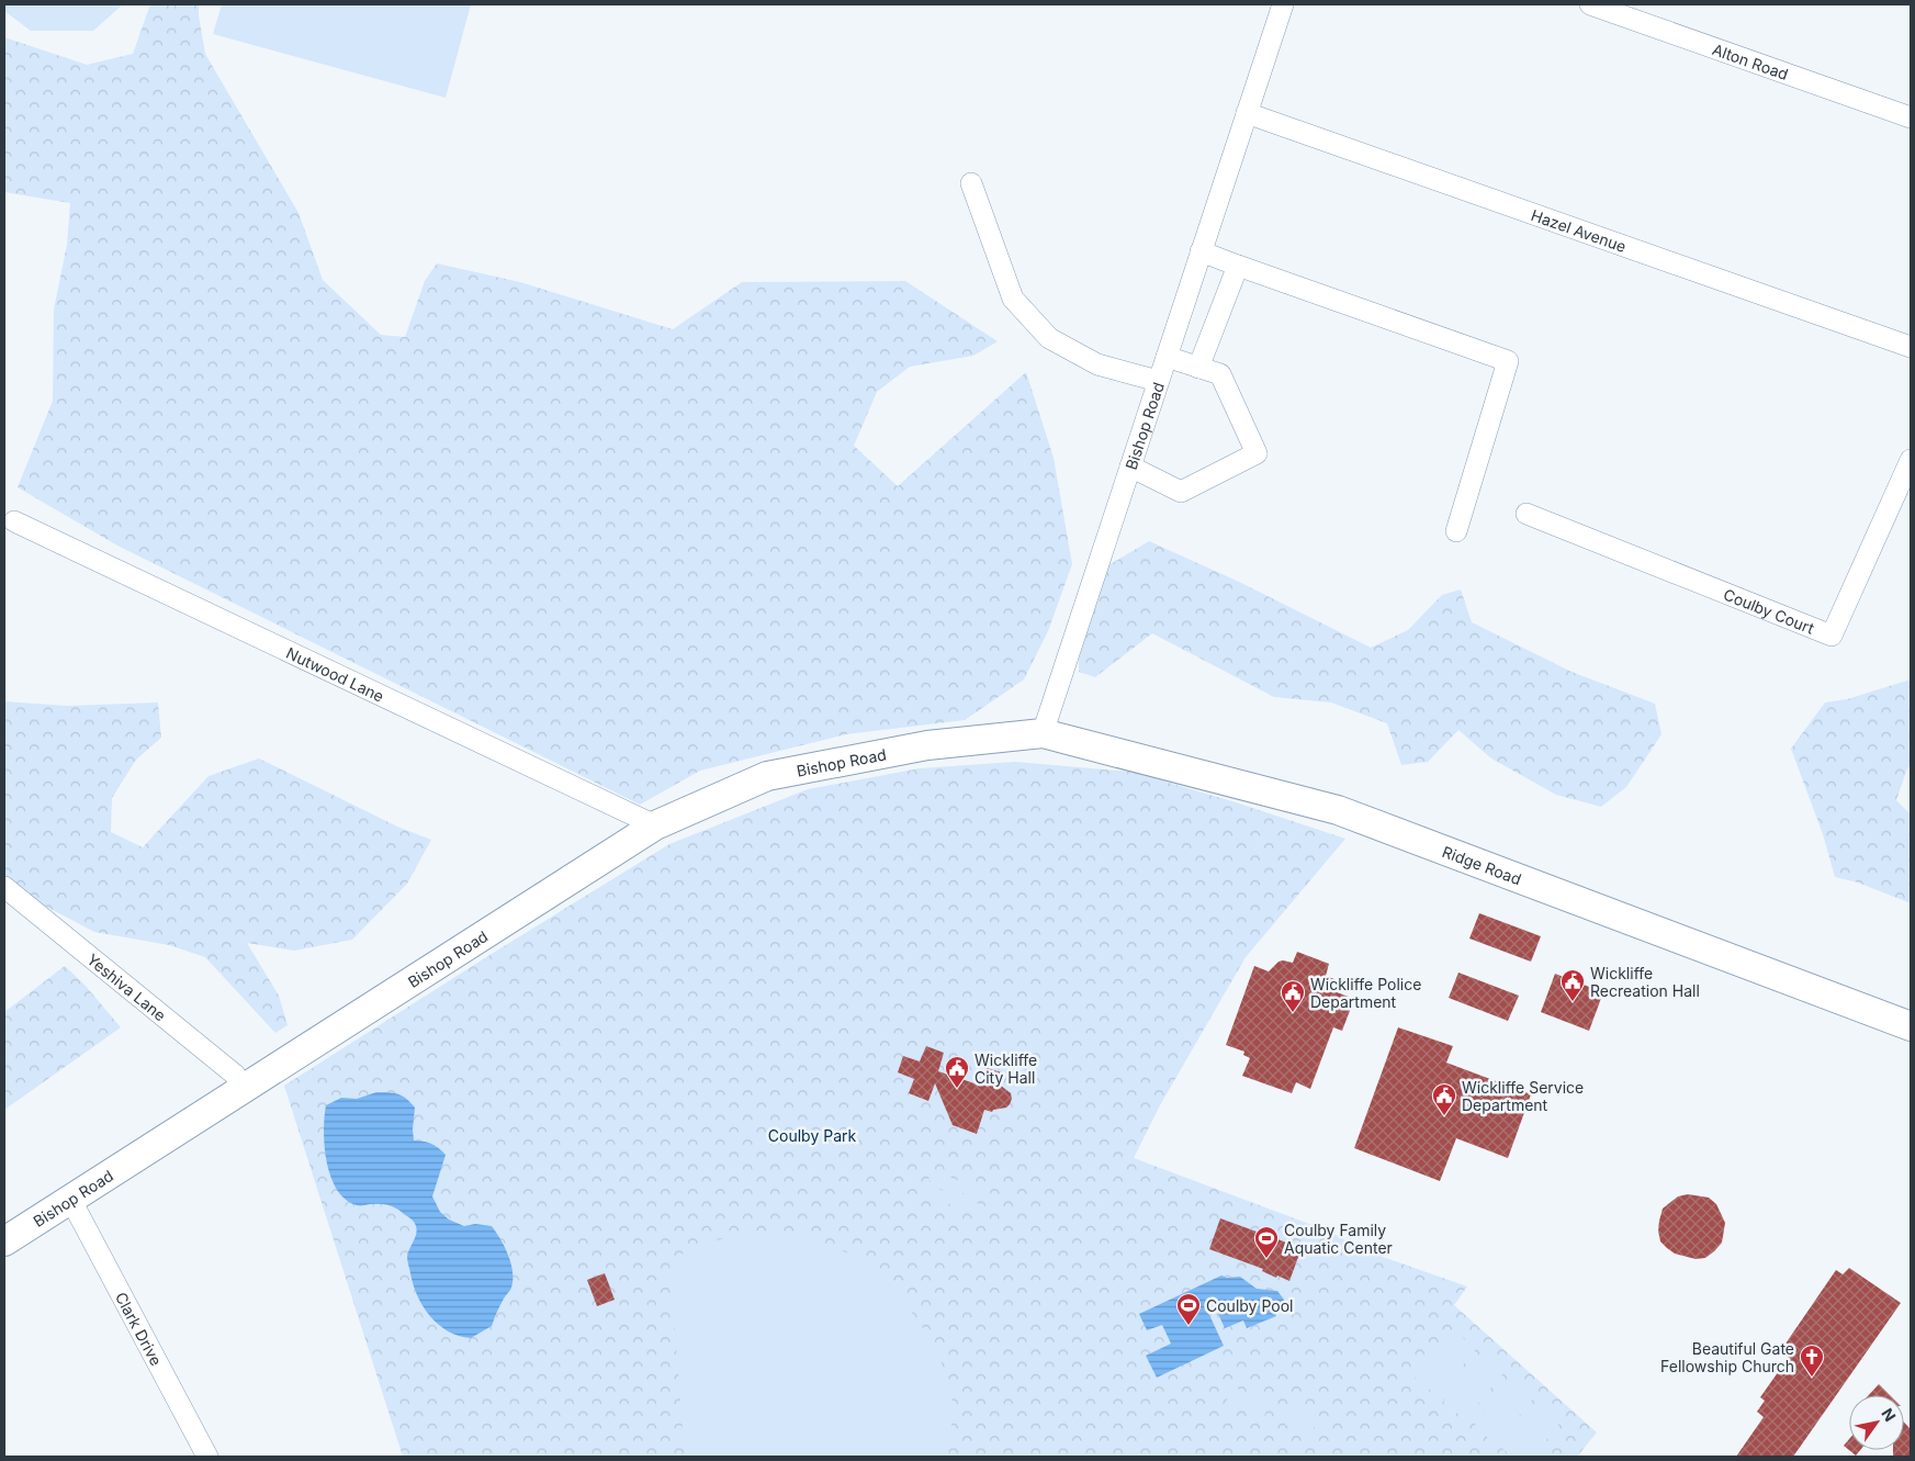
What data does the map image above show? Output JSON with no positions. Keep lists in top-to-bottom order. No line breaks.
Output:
{"streets":{"main road":["Bishop Road","Ridge Road"],"street":["Alton Road","Hazel Avenue","Coulby Court","Nutwood Lane","Yeshiva Lane","Clark Drive"]},"crossings":[["Hazel Avenue","Bishop Road"],["Bishop Road","Nutwood Lane"],["Bishop Road","Ridge Road"],["Bishop Road","Yeshiva Lane"],["Bishop Road","Clark Drive"]],"parks":["Coulby Park"],"places":{"public building":["Wickliffe Recreation Hall","Wickliffe Police Department","Wickliffe City Hall","Wickliffe Service Department"],"sports":["Coulby Family Aquatic Center","Coulby Pool"],"church":["Beautiful Gate Fellowship Church"]},"north":"top right"}
